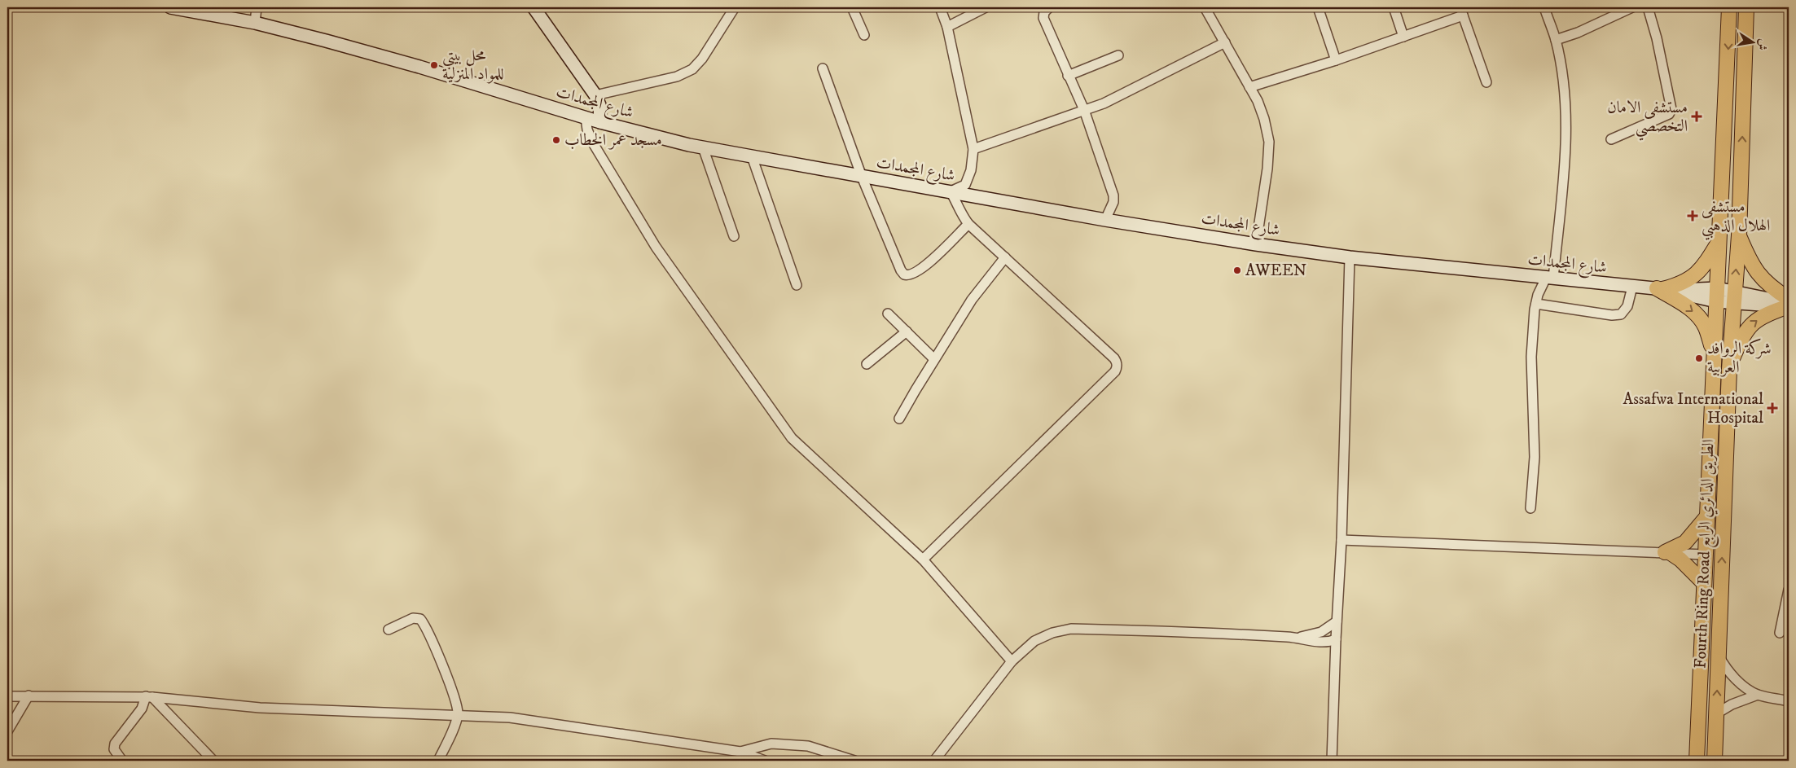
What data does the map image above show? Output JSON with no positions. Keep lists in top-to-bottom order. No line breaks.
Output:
{"streets":{"main road":["شارع المجمدات","Fourth Ring Road الطريق الدائري الرابع"]},"crossings":[["شارع المجمدات","Fourth Ring Road الطريق الدائري الرابع"]],"places":{"other":["محل بيتي للمواد المنزلية","مسجد عمر الخطاب","AWEEN","شركة الروافد العربية"],"health":["مستشفى الامان التخصصي","مستشفى الهلال الذهبي","Assafwa International Hospital"]},"north":"right"}
